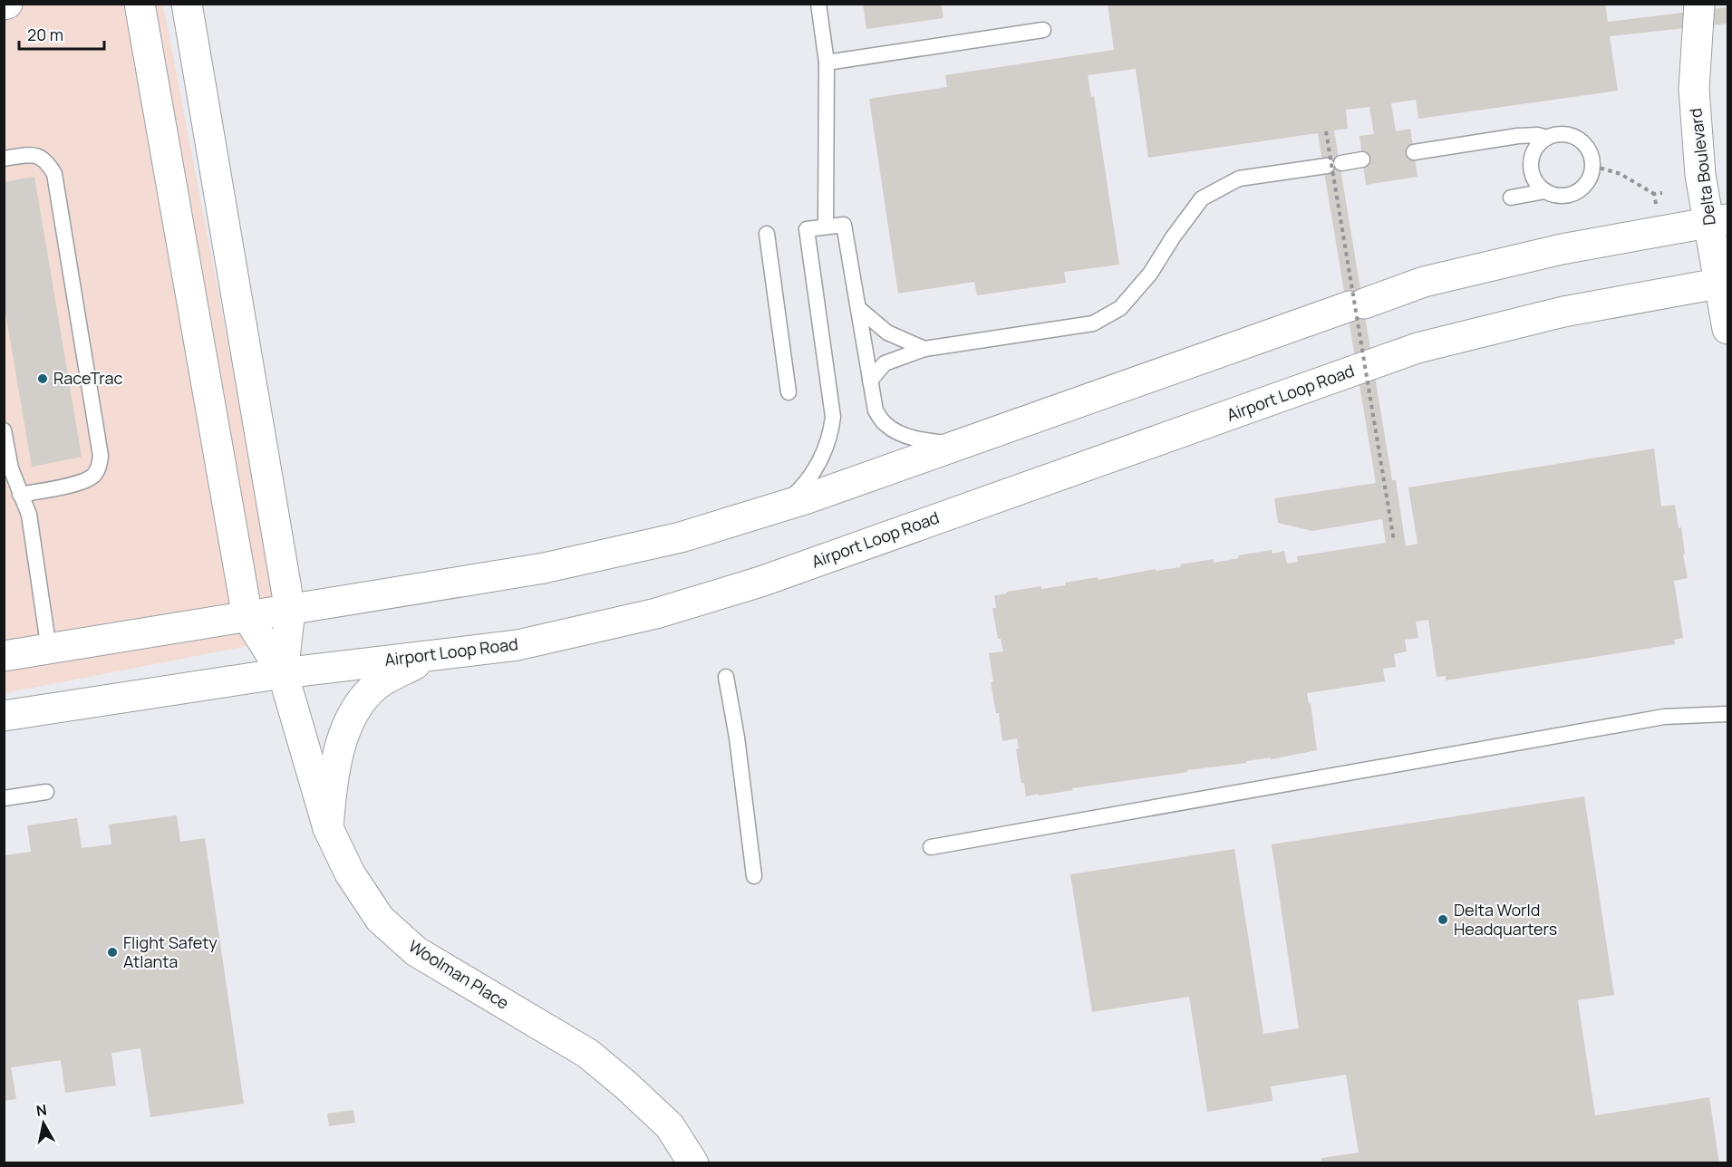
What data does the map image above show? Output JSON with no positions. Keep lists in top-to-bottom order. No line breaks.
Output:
{"streets":{"main road":["Delta Boulevard","Airport Loop Road","Woolman Place"]},"crossings":[["Delta Boulevard","Airport Loop Road"],["Airport Loop Road","Woolman Place"]],"places":["RaceTrac","Delta World Headquarters","Flight Safety Atlanta"],"scale_bar":"20 m","north":"top"}
